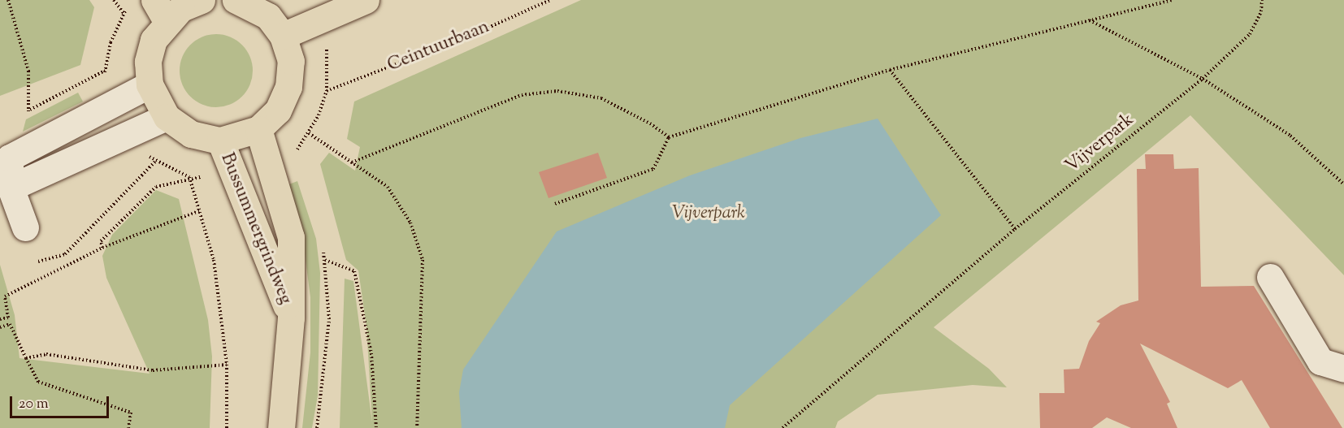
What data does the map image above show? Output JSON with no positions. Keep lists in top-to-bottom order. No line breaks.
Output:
{"streets":{"main road":["Bussummergrindweg"],"path":["Ceintuurbaan","Vijverpark"]},"parks":["Vijverpark"],"scale_bar":"20 m"}
